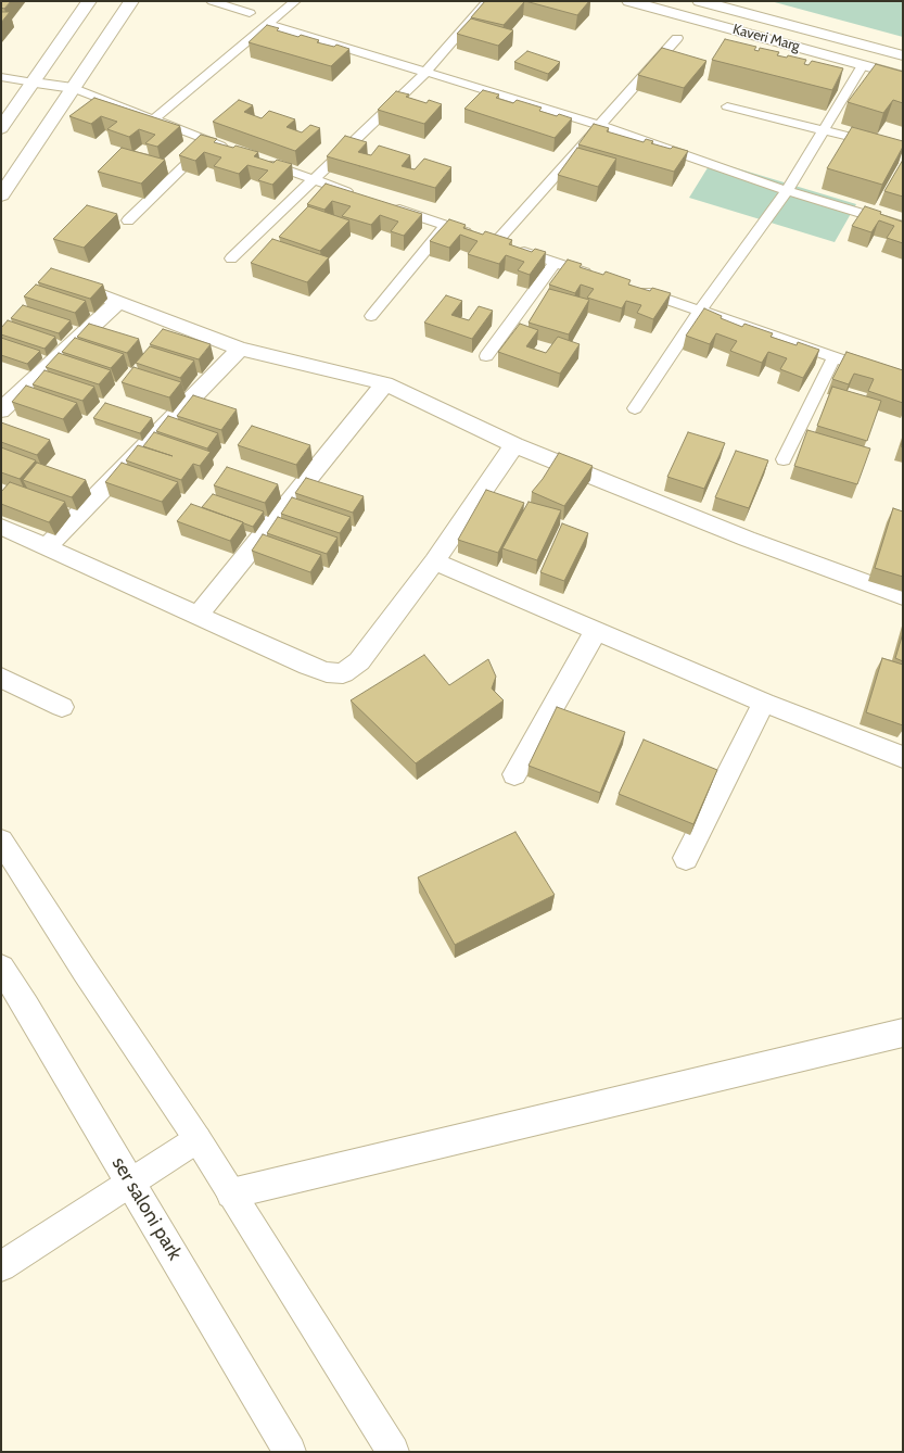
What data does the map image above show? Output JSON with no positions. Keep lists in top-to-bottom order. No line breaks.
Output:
{"streets":{"street":["Kaveri Marg","ser saloni park"]}}
